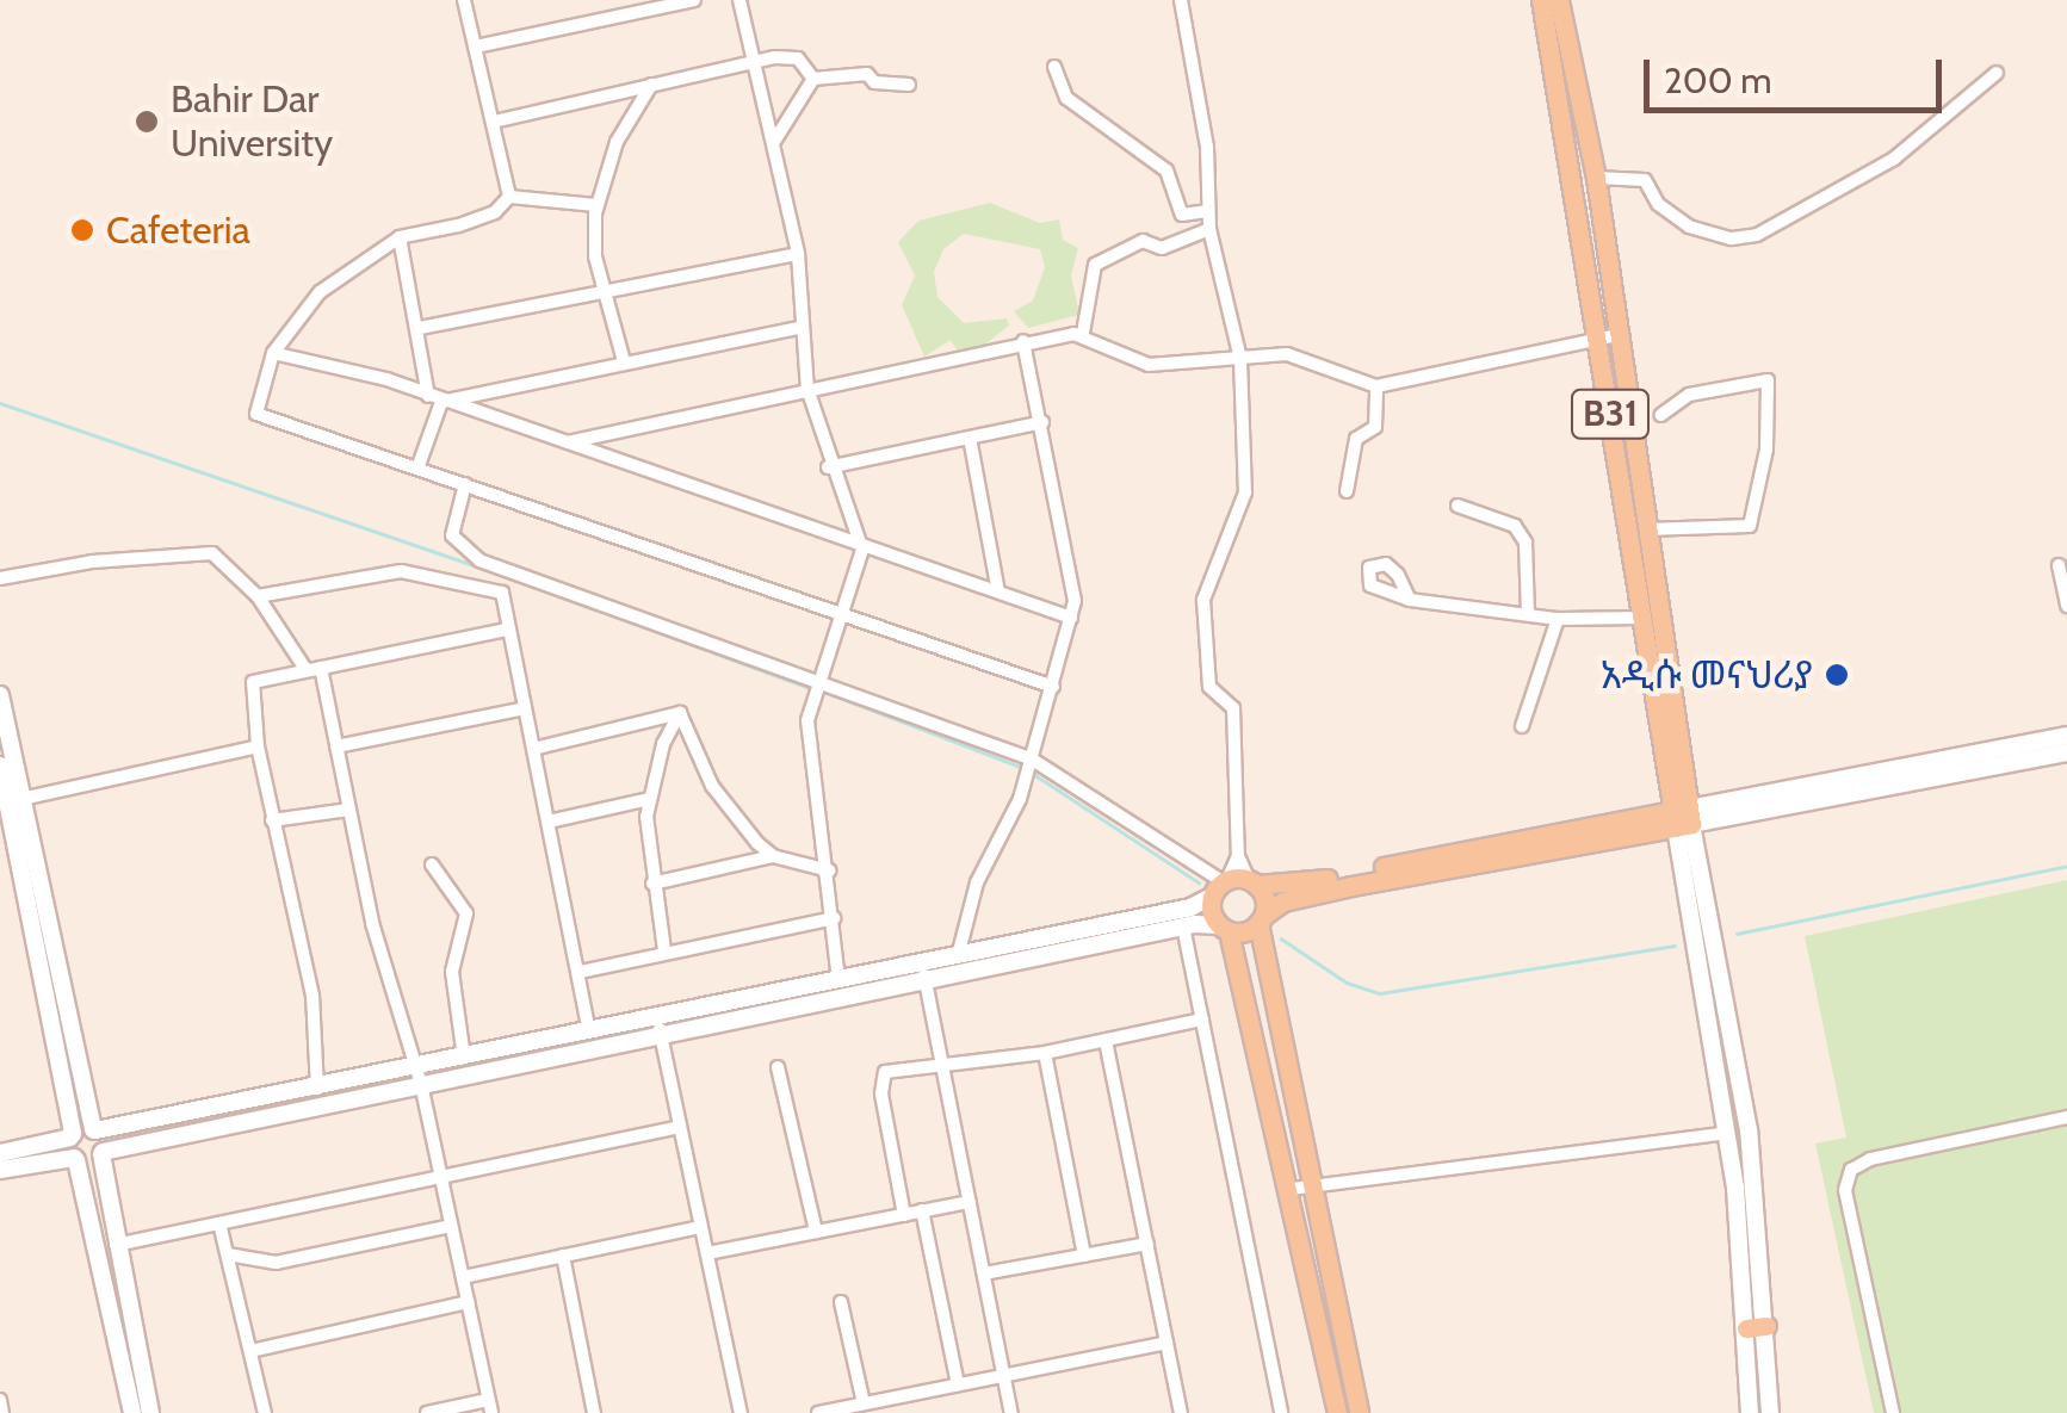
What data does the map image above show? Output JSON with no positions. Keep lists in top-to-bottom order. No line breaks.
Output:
{"streets":{"main road":["B31"]},"places":["Bahir Dar University","Cafeteria","አዲሱ መናህሪያ"],"scale_bar":"200 m"}
